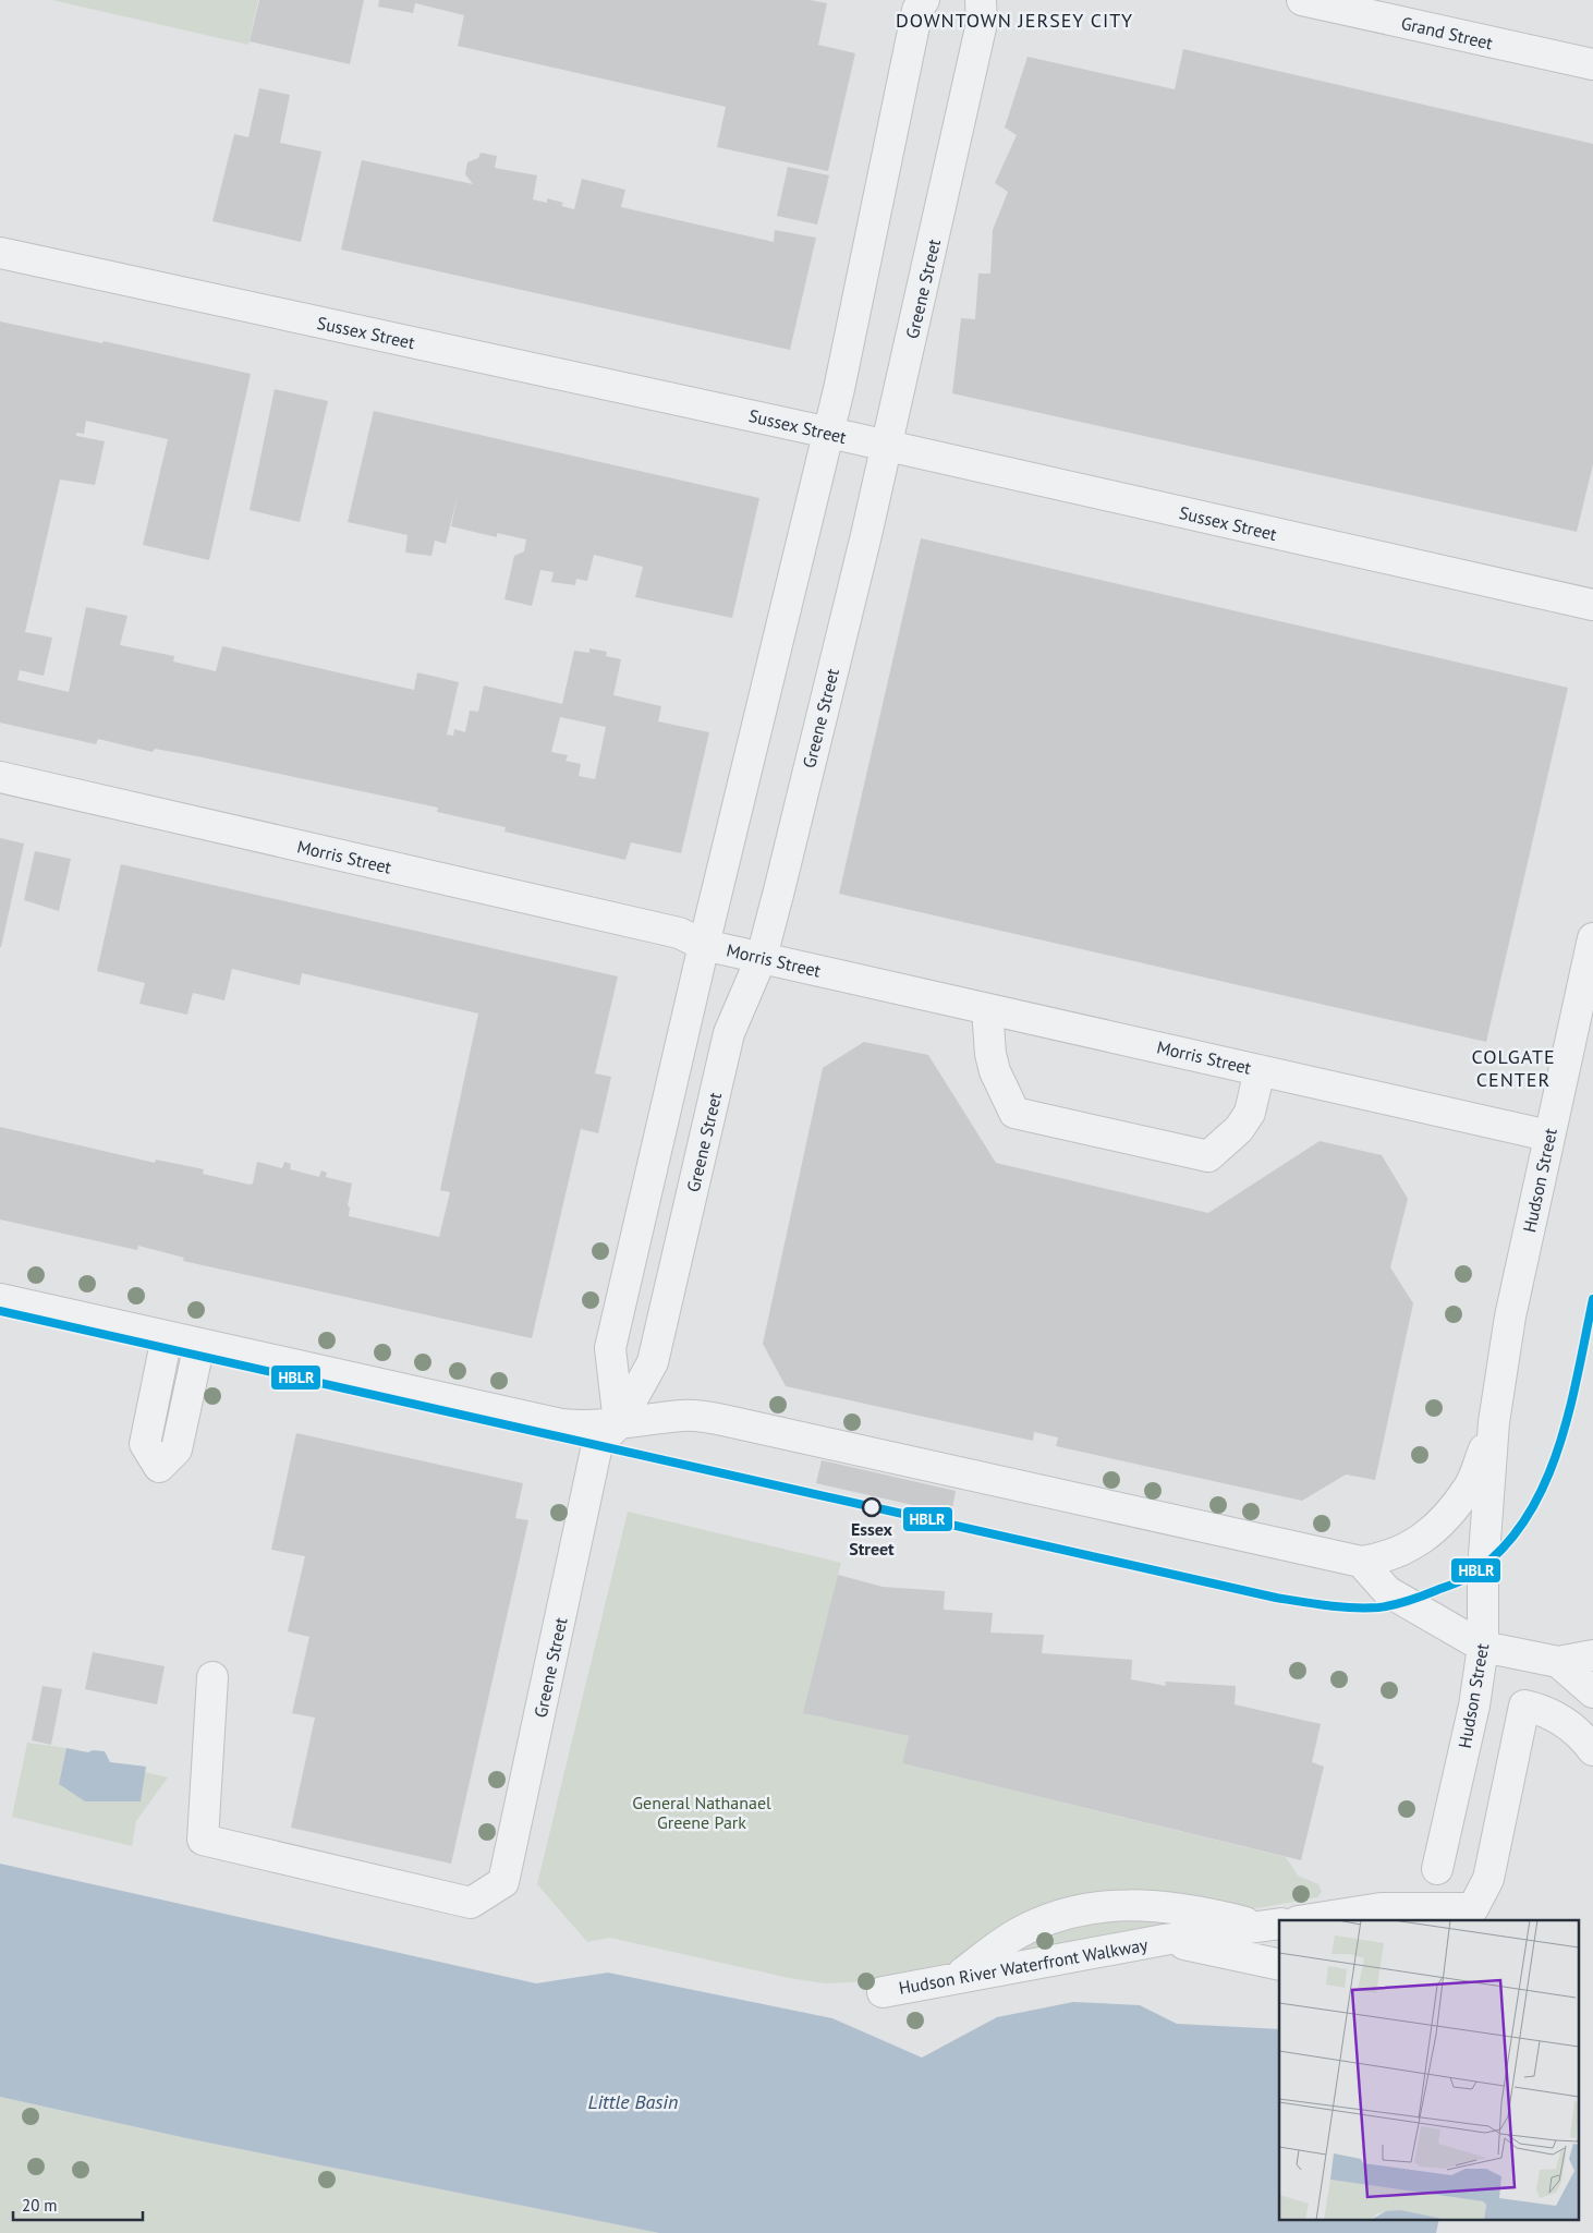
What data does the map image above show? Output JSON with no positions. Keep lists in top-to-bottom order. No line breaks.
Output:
{"streets":{"street":["Grand Street","Greene Street","Sussex Street","Morris Street","Hudson Street","Hudson River Waterfront Walkway"]},"crossings":[["Greene Street","Sussex Street"],["Greene Street","Morris Street"],["Morris Street","Hudson Street"]],"districts":["DOWNTOWN JERSEY CITY","COLGATE CENTER"],"water":["Little Basin"],"parks":["General Nathanael Greene Park"],"places":["Essex Street"],"lines":["transit line HBLR"],"scale_bar":"20 m"}
